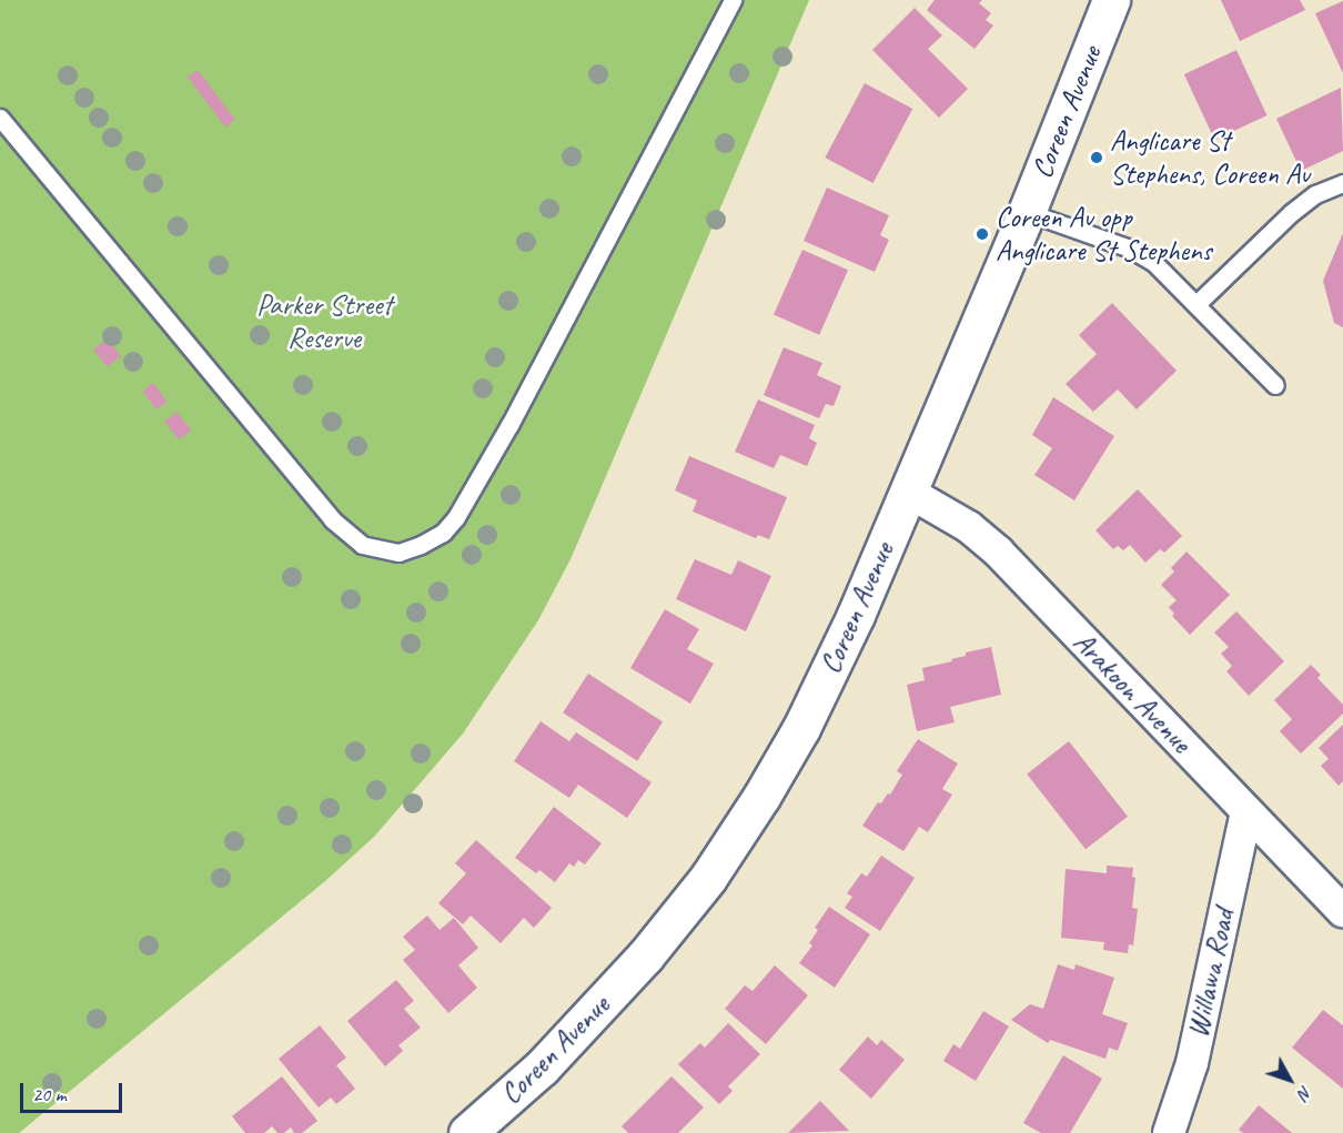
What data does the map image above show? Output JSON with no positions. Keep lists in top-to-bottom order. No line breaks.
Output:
{"streets":{"street":["Coreen Avenue","Arakoon Avenue","Willawa Road"]},"crossings":[["Coreen Avenue","Arakoon Avenue"],["Arakoon Avenue","Willawa Road"]],"parks":["Parker Street Reserve"],"places":["Anglicare St Stephens, Coreen Av","Coreen Av opp Anglicare St Stephens"],"scale_bar":"20 m","north":"bottom right"}
